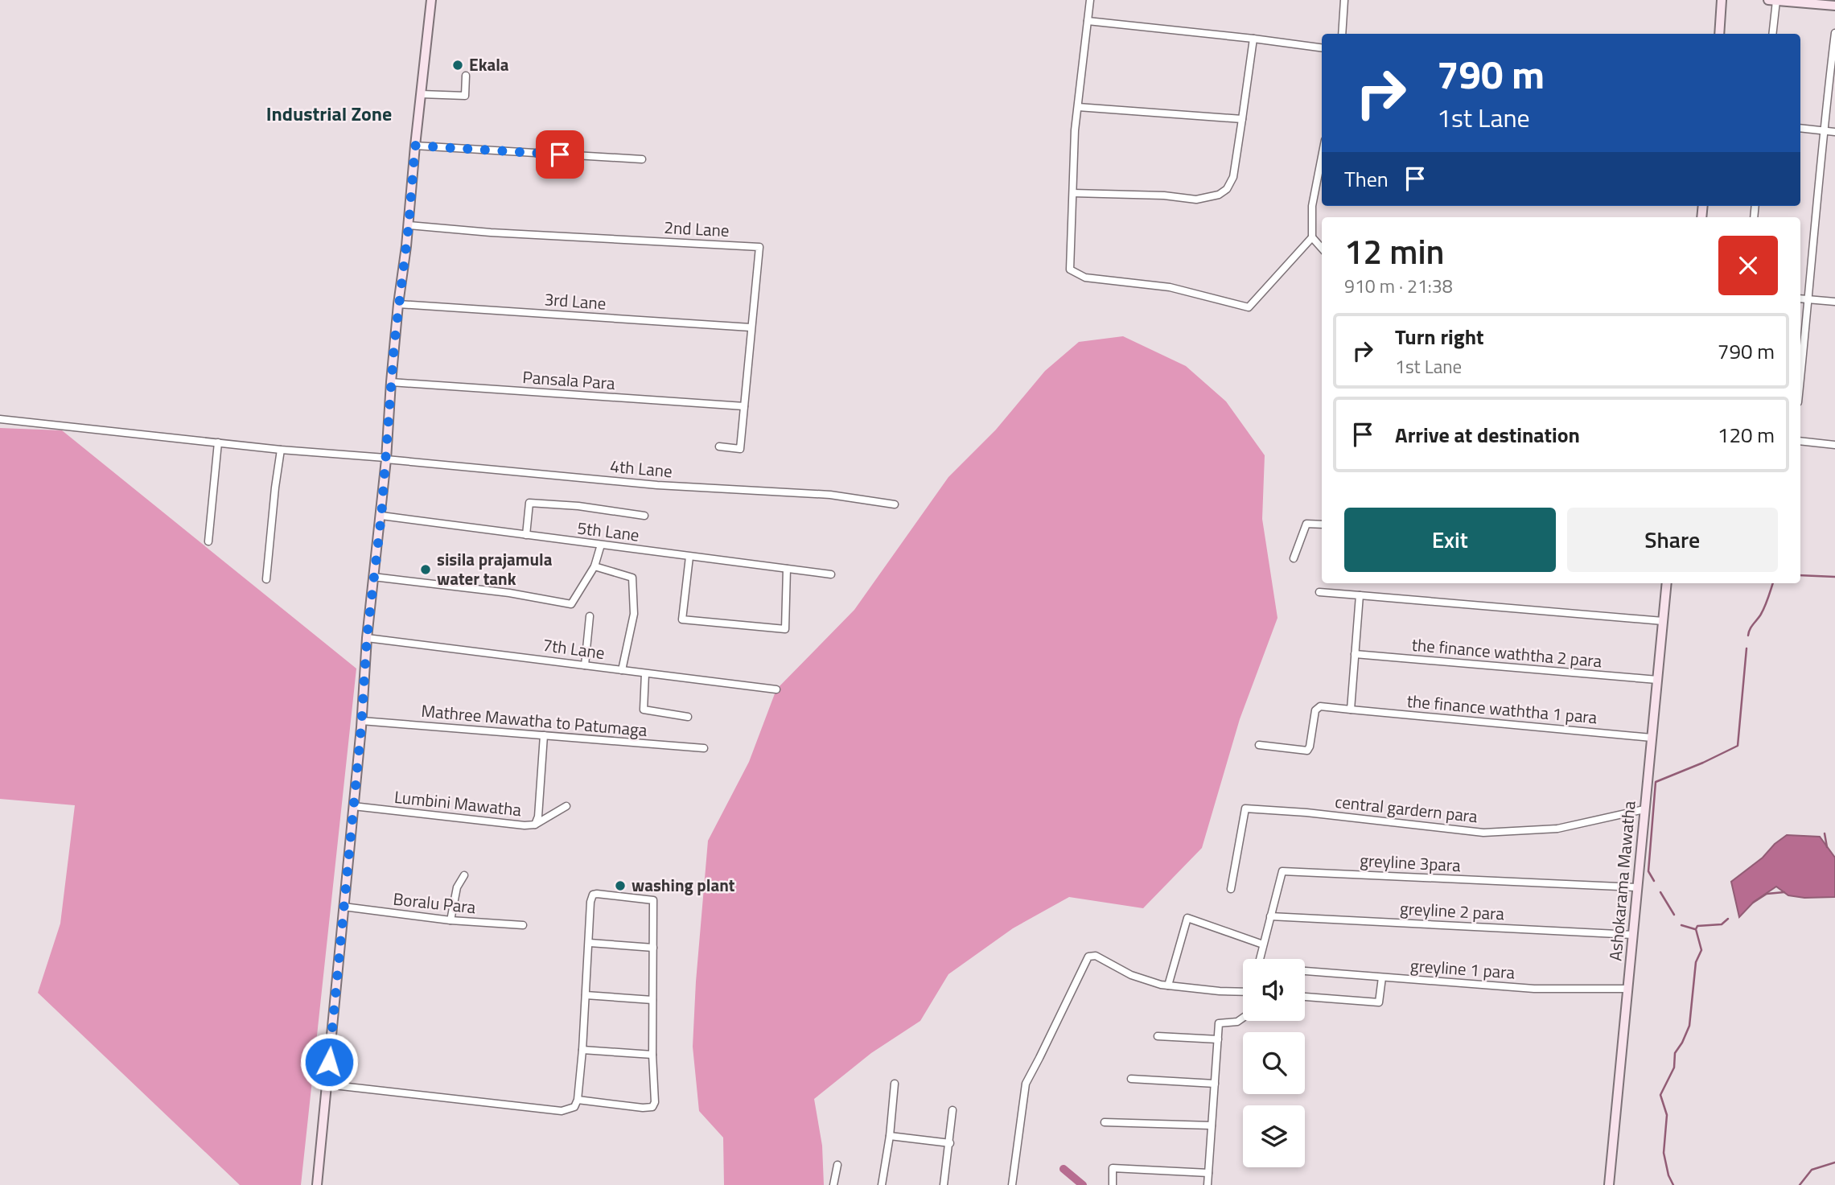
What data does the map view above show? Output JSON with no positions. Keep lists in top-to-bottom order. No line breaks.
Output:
{"streets":{"street":["2nd Lane","3rd Lane","Pansala Para","4th Lane","5th Lane","7th Lane","the finance waththa 2 para","the finance waththa 1 para","Mathree Mawatha to Patumaga","Lumbini Mawatha","central gardern para","greyline 3para","Ashokarama Mawatha","Boralu Para","greyline 2 para","greyline 1 para"]},"crossings":[["2nd Lane","3rd Lane"],["2nd Lane","Pansala Para"],["the finance waththa 2 para","Ashokarama Mawatha"],["the finance waththa 1 para","Ashokarama Mawatha"],["Mathree Mawatha to Patumaga","Lumbini Mawatha"],["central gardern para","Ashokarama Mawatha"],["greyline 3para","Ashokarama Mawatha"],["greyline 3para","greyline 2 para"],["Ashokarama Mawatha","greyline 2 para"],["Ashokarama Mawatha","greyline 1 para"]],"districts":["Industrial Zone"],"places":["Ekala","sisila prajamula water tank","washing plant"],"page":{"turn":["790 m","1st Lane"],"then":"Then","heading":["12 min","910 m · 21:38"],"list":[{"name":"Turn right","note":"1st Lane","value":"790 m"},{"name":"Arrive at destination","value":"120 m"}],"buttons":["Exit","Share"]}}
